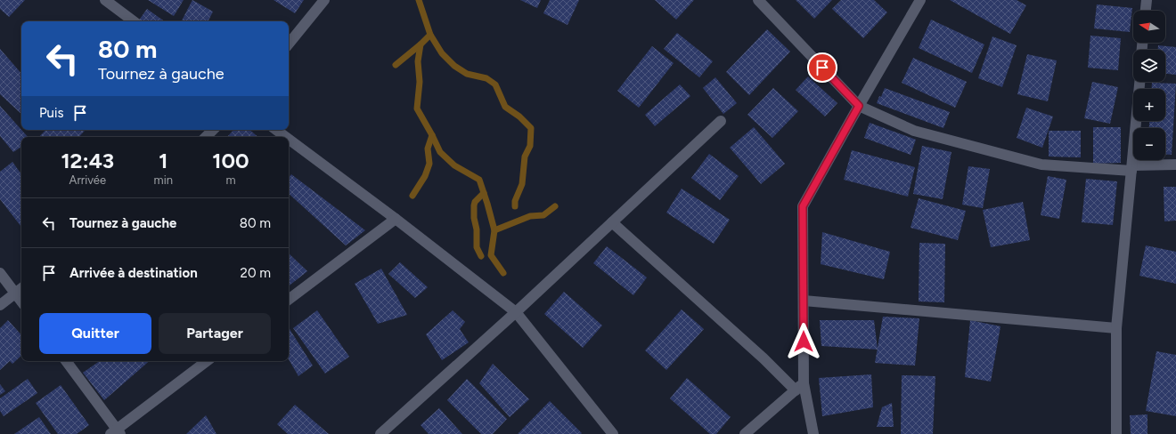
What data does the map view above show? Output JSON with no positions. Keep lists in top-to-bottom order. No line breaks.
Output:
{"north":"left","page":{"map_buttons":["+","−"],"turn":["80 m","Tournez à gauche"],"then":"Puis","eta":["12:43","Arrivée","1","min","100","m"],"list":[{"name":"Tournez à gauche","value":"80 m"},{"name":"Arrivée à destination","value":"20 m"}],"buttons":["Quitter","Partager"]}}
